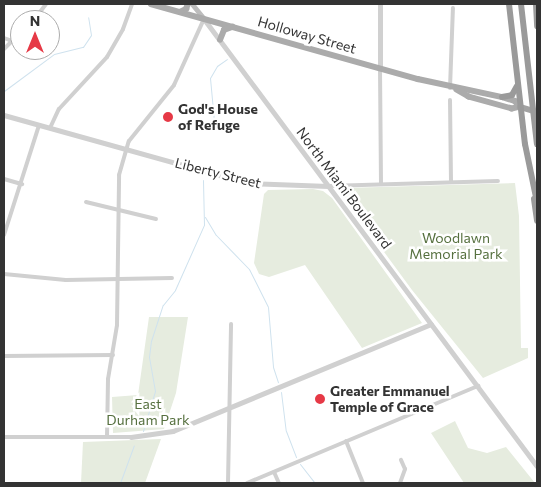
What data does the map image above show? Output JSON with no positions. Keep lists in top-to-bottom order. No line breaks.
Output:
{"streets":{"highway":["Holloway Street"],"main road":["North Miami Boulevard"],"street":["Liberty Street"]},"crossings":[["Holloway Street","North Miami Boulevard"],["Liberty Street","North Miami Boulevard"]],"parks":["Woodlawn Memorial Park","East Durham Park"],"places":["God's House of Refuge","Greater Emmanuel Temple of Grace"],"north":"top"}
